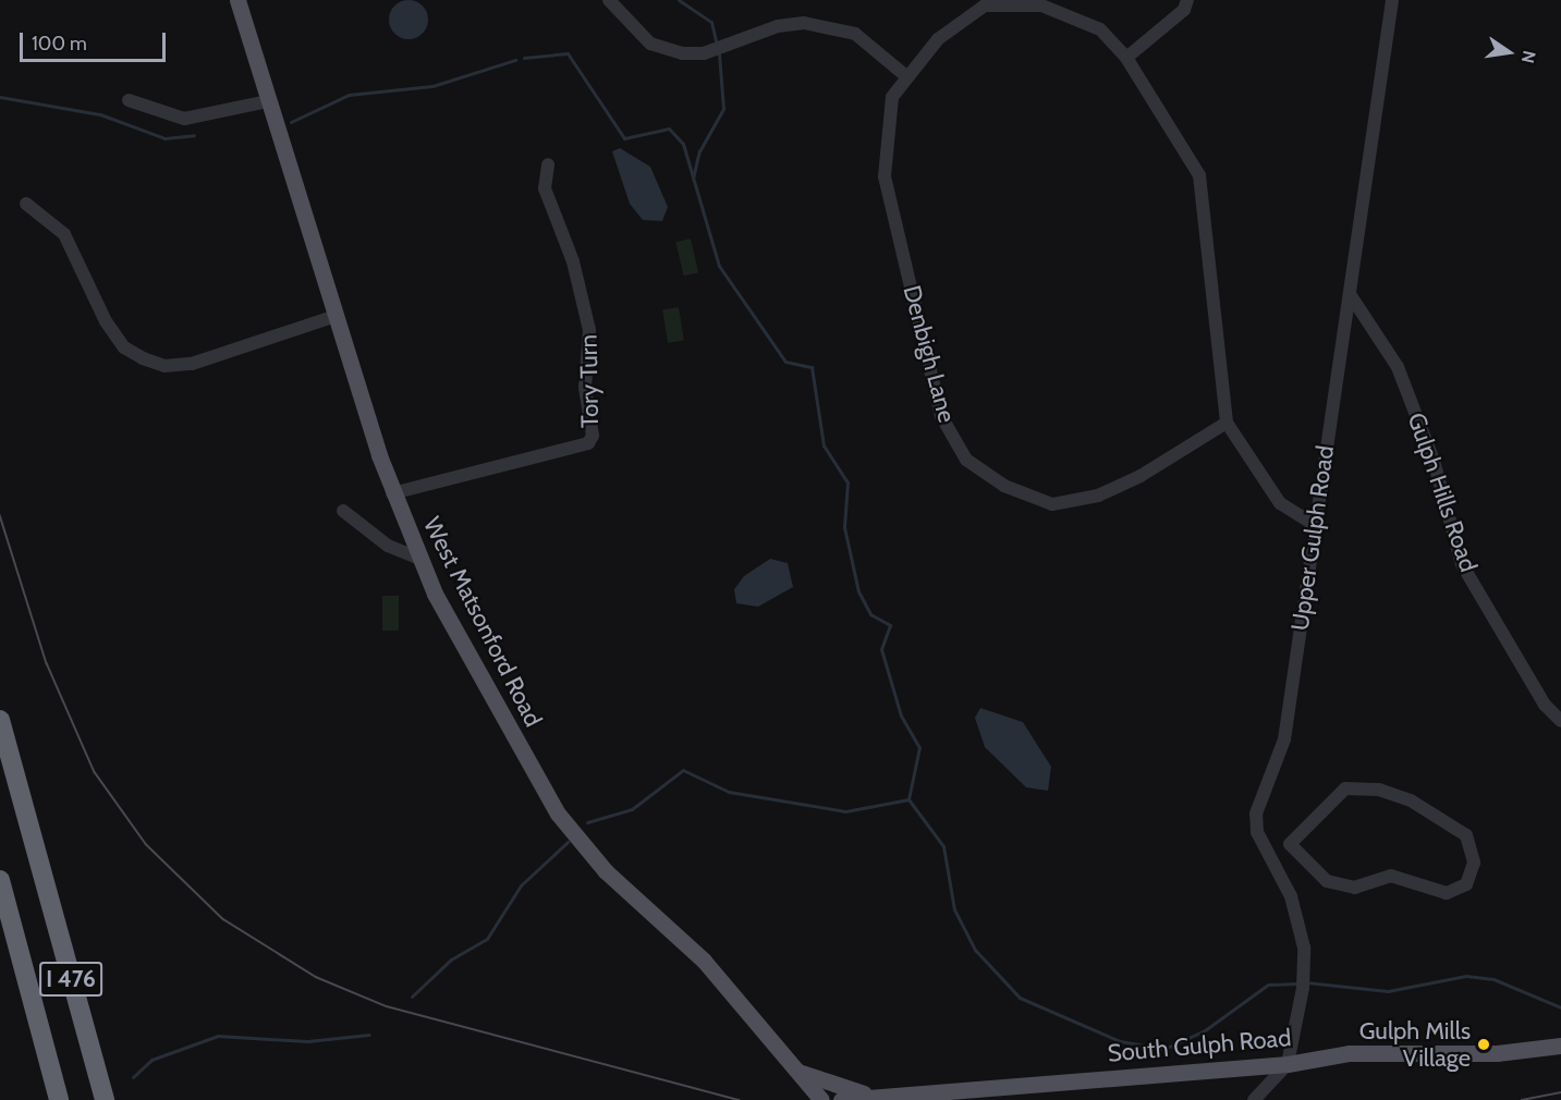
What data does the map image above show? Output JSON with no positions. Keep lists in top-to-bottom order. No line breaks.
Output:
{"streets":{"highway":["I 476"],"main road":["West Matsonford Road","South Gulph Road"],"street":["Denbigh Lane","Tory Turn","Gulph Hills Road","Upper Gulph Road"]},"crossings":[["Denbigh Lane","Upper Gulph Road"],["Tory Turn","West Matsonford Road"],["Gulph Hills Road","Upper Gulph Road"],["Upper Gulph Road","South Gulph Road"]],"places":["Gulph Mills Village"],"scale_bar":"100 m","north":"right"}
